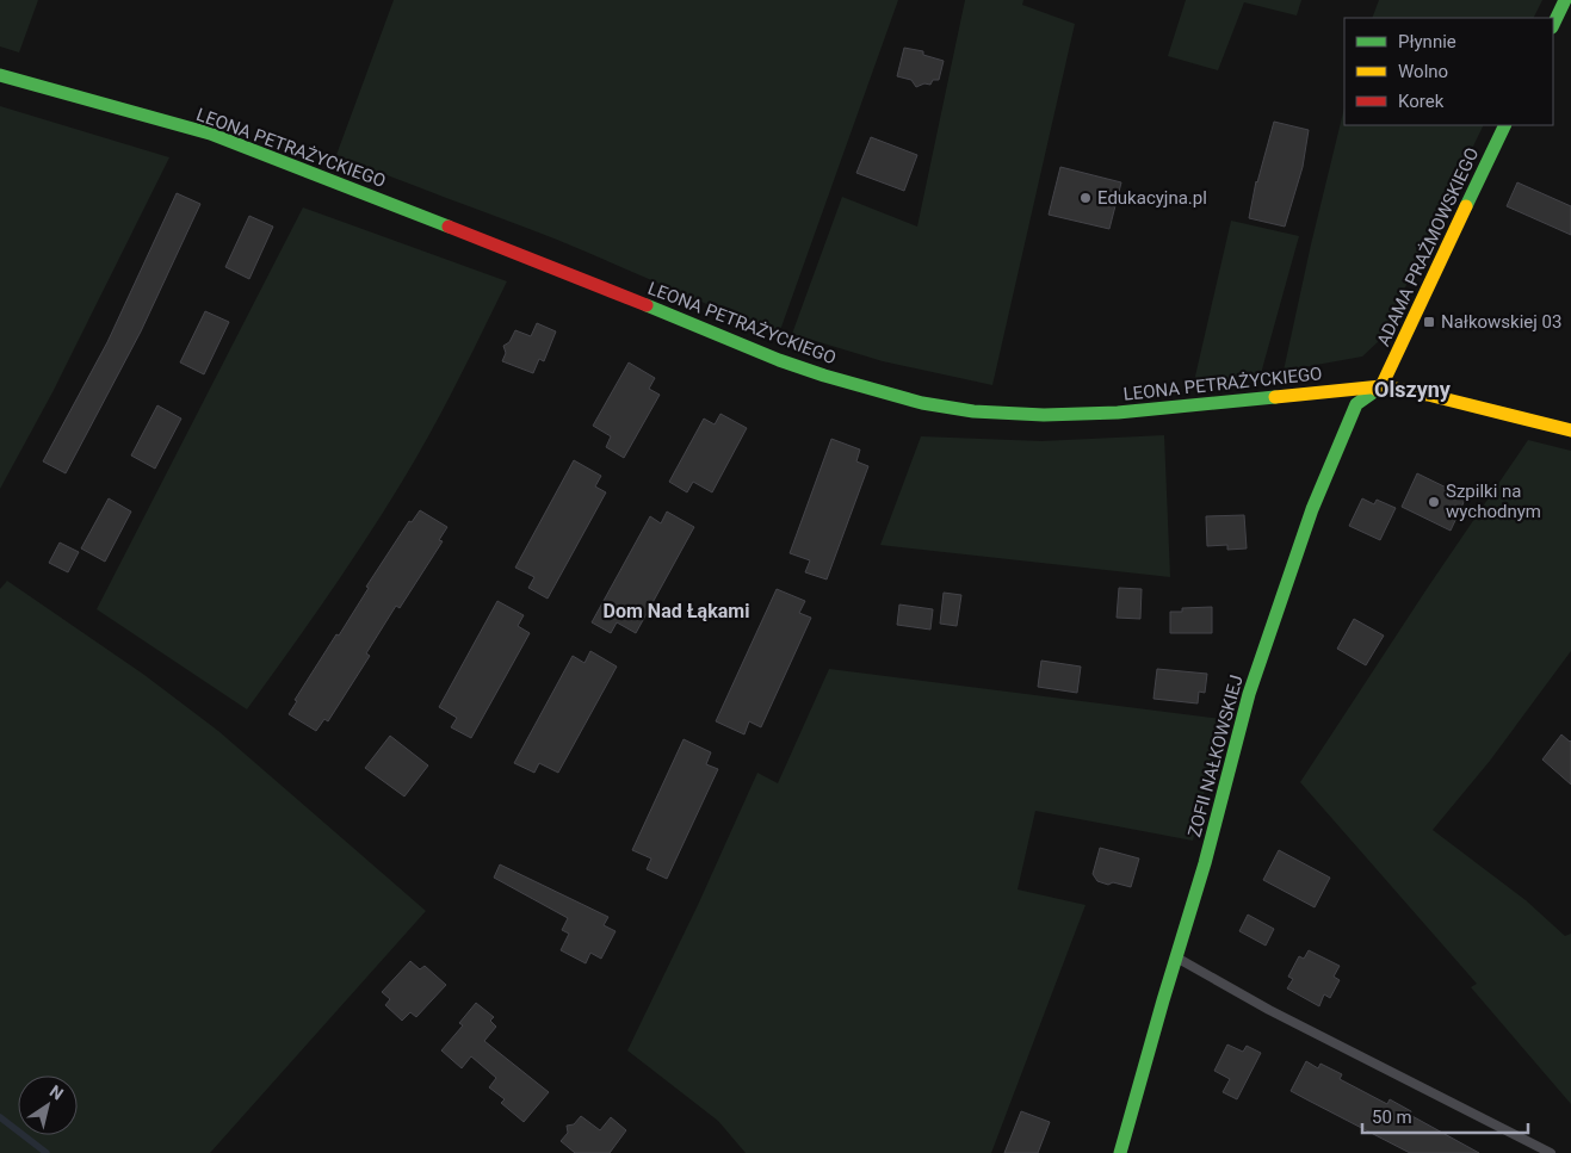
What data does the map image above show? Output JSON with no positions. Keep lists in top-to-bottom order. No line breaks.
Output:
{"streets":{"street":["LEONA PETRAŻYCKIEGO","ADAMA PRAŻMOWSKIEGO","ZOFII NAŁKOWSKIEJ"]},"crossings":[["LEONA PETRAŻYCKIEGO","ADAMA PRAŻMOWSKIEGO"],["LEONA PETRAŻYCKIEGO","ZOFII NAŁKOWSKIEJ"],["ADAMA PRAŻMOWSKIEGO","ZOFII NAŁKOWSKIEJ"]],"districts":["Olszyny","Dom Nad Łąkami"],"places":{"other":["Edukacyjna.pl","Szpilki na wychodnym"],"transit":["Nałkowskiej 03"]},"legend":["Płynnie","Wolno","Korek"],"scale_bar":"50 m","north":"top right"}
